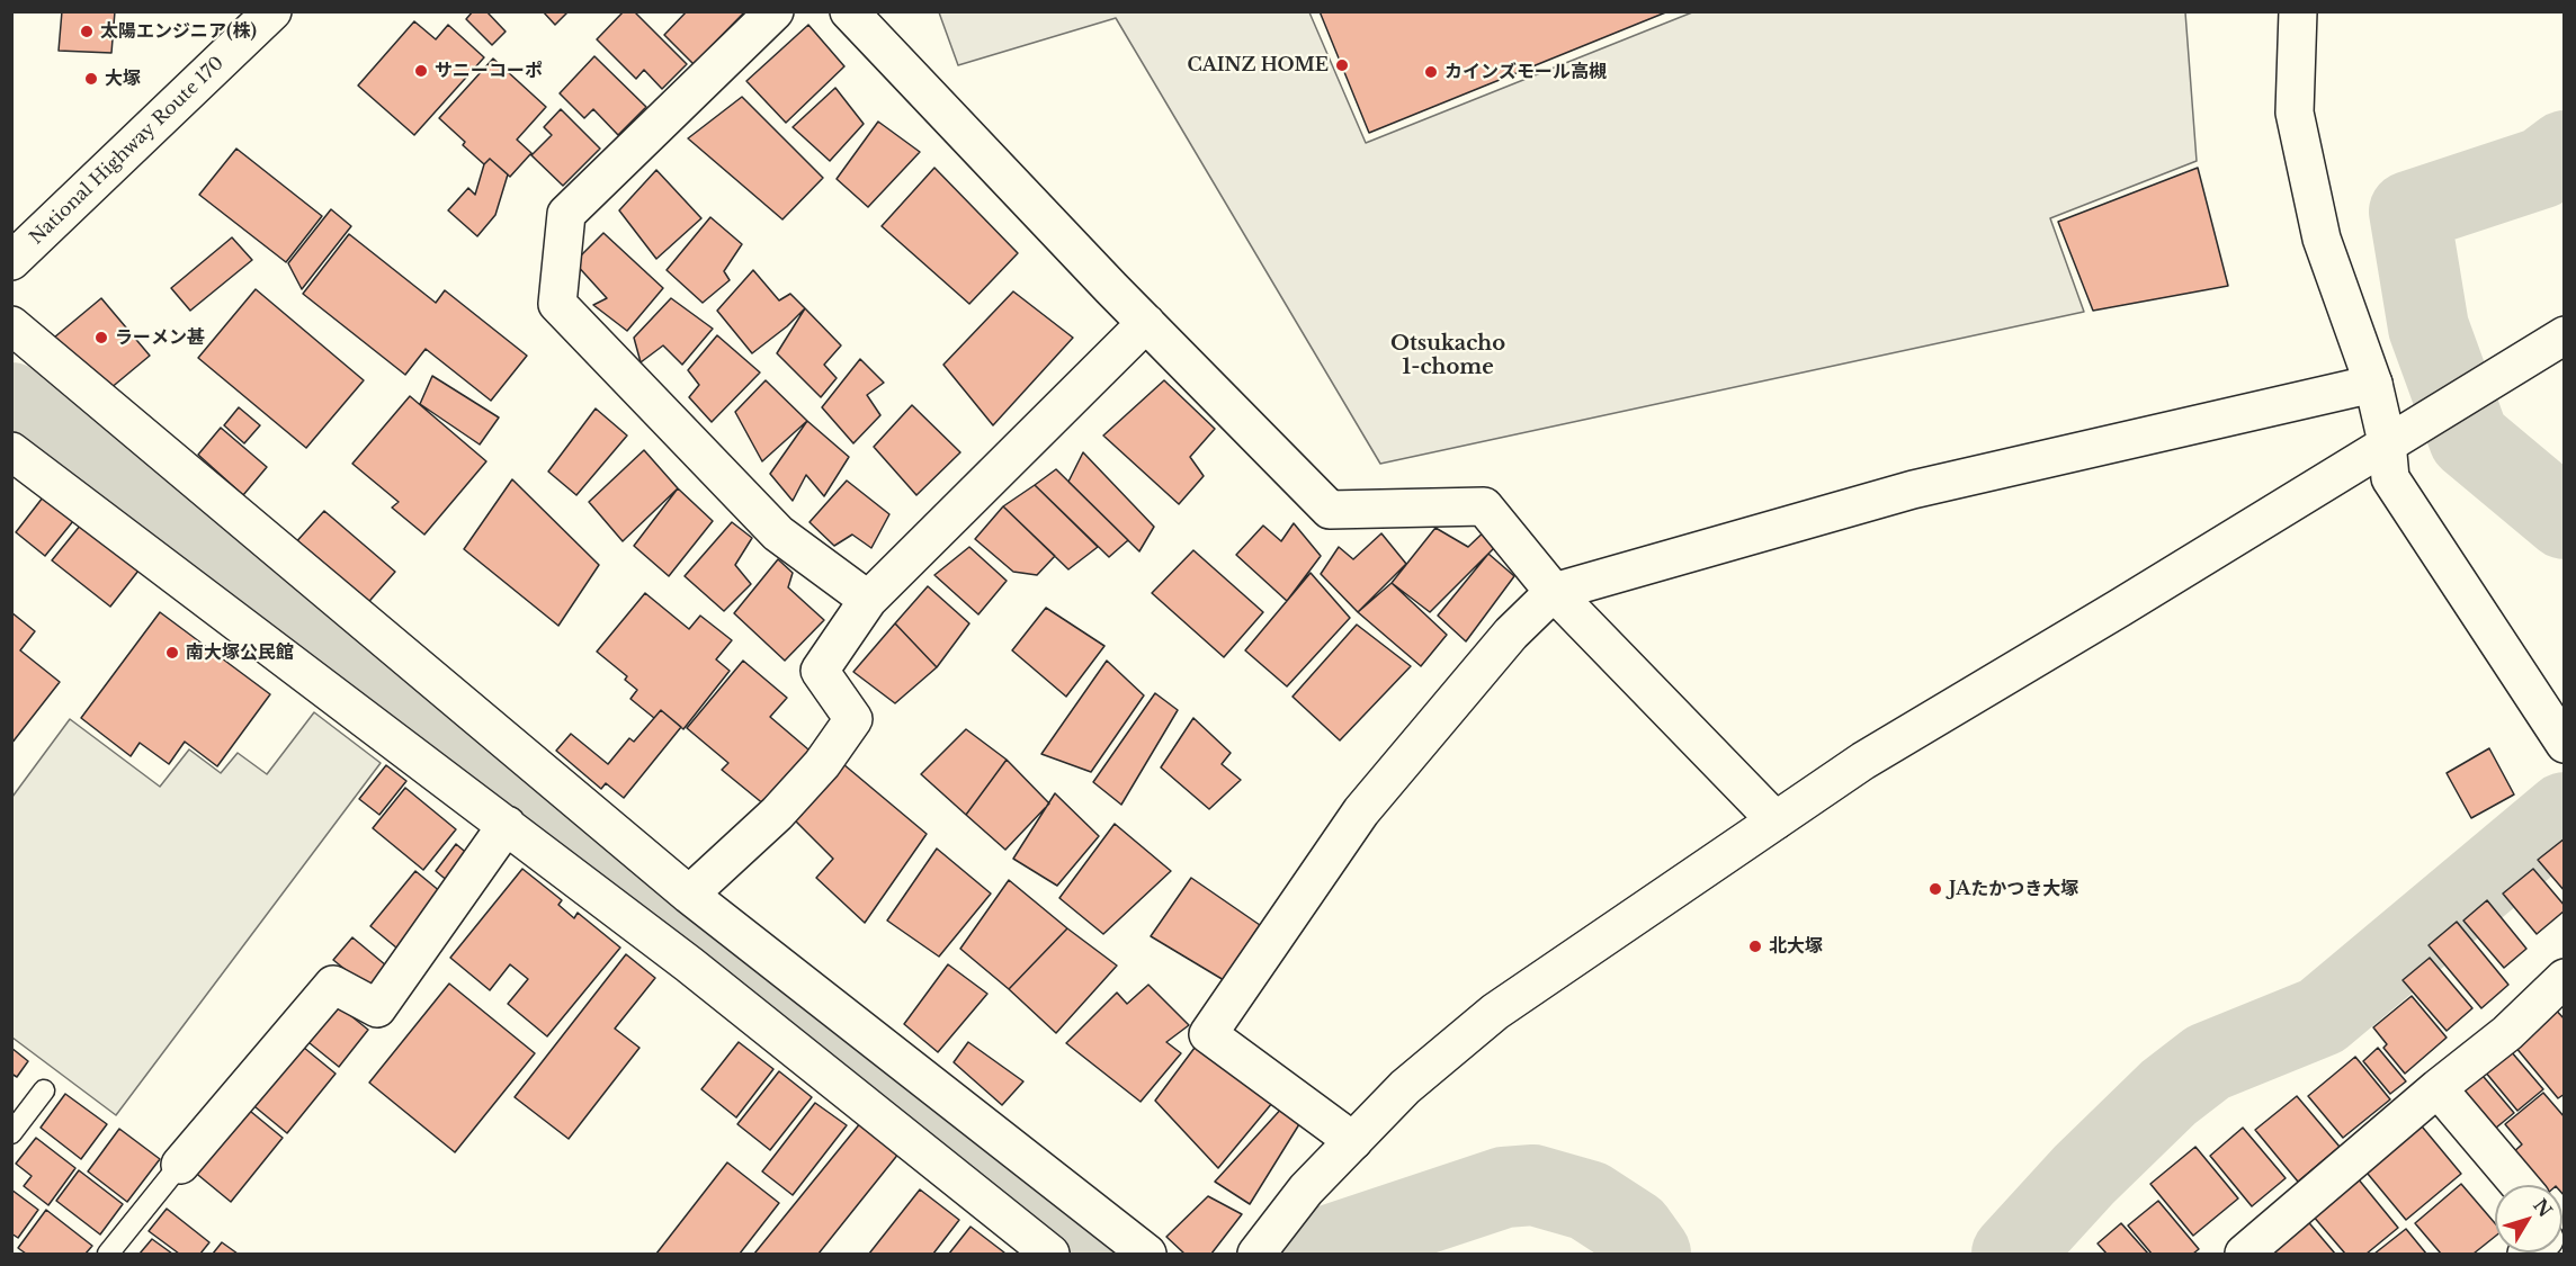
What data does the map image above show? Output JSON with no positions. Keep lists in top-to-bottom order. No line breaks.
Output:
{"streets":{"main road":["National Highway Route 170"]},"districts":["Otsukacho 1-chome"],"places":["太陽エンジニア(株)","CAINZ HOME","サニーコーポ","カインズモール高槻","大塚","ラーメン甚","南大塚公民館","JAたかつき大塚","北大塚"],"north":"top right"}
